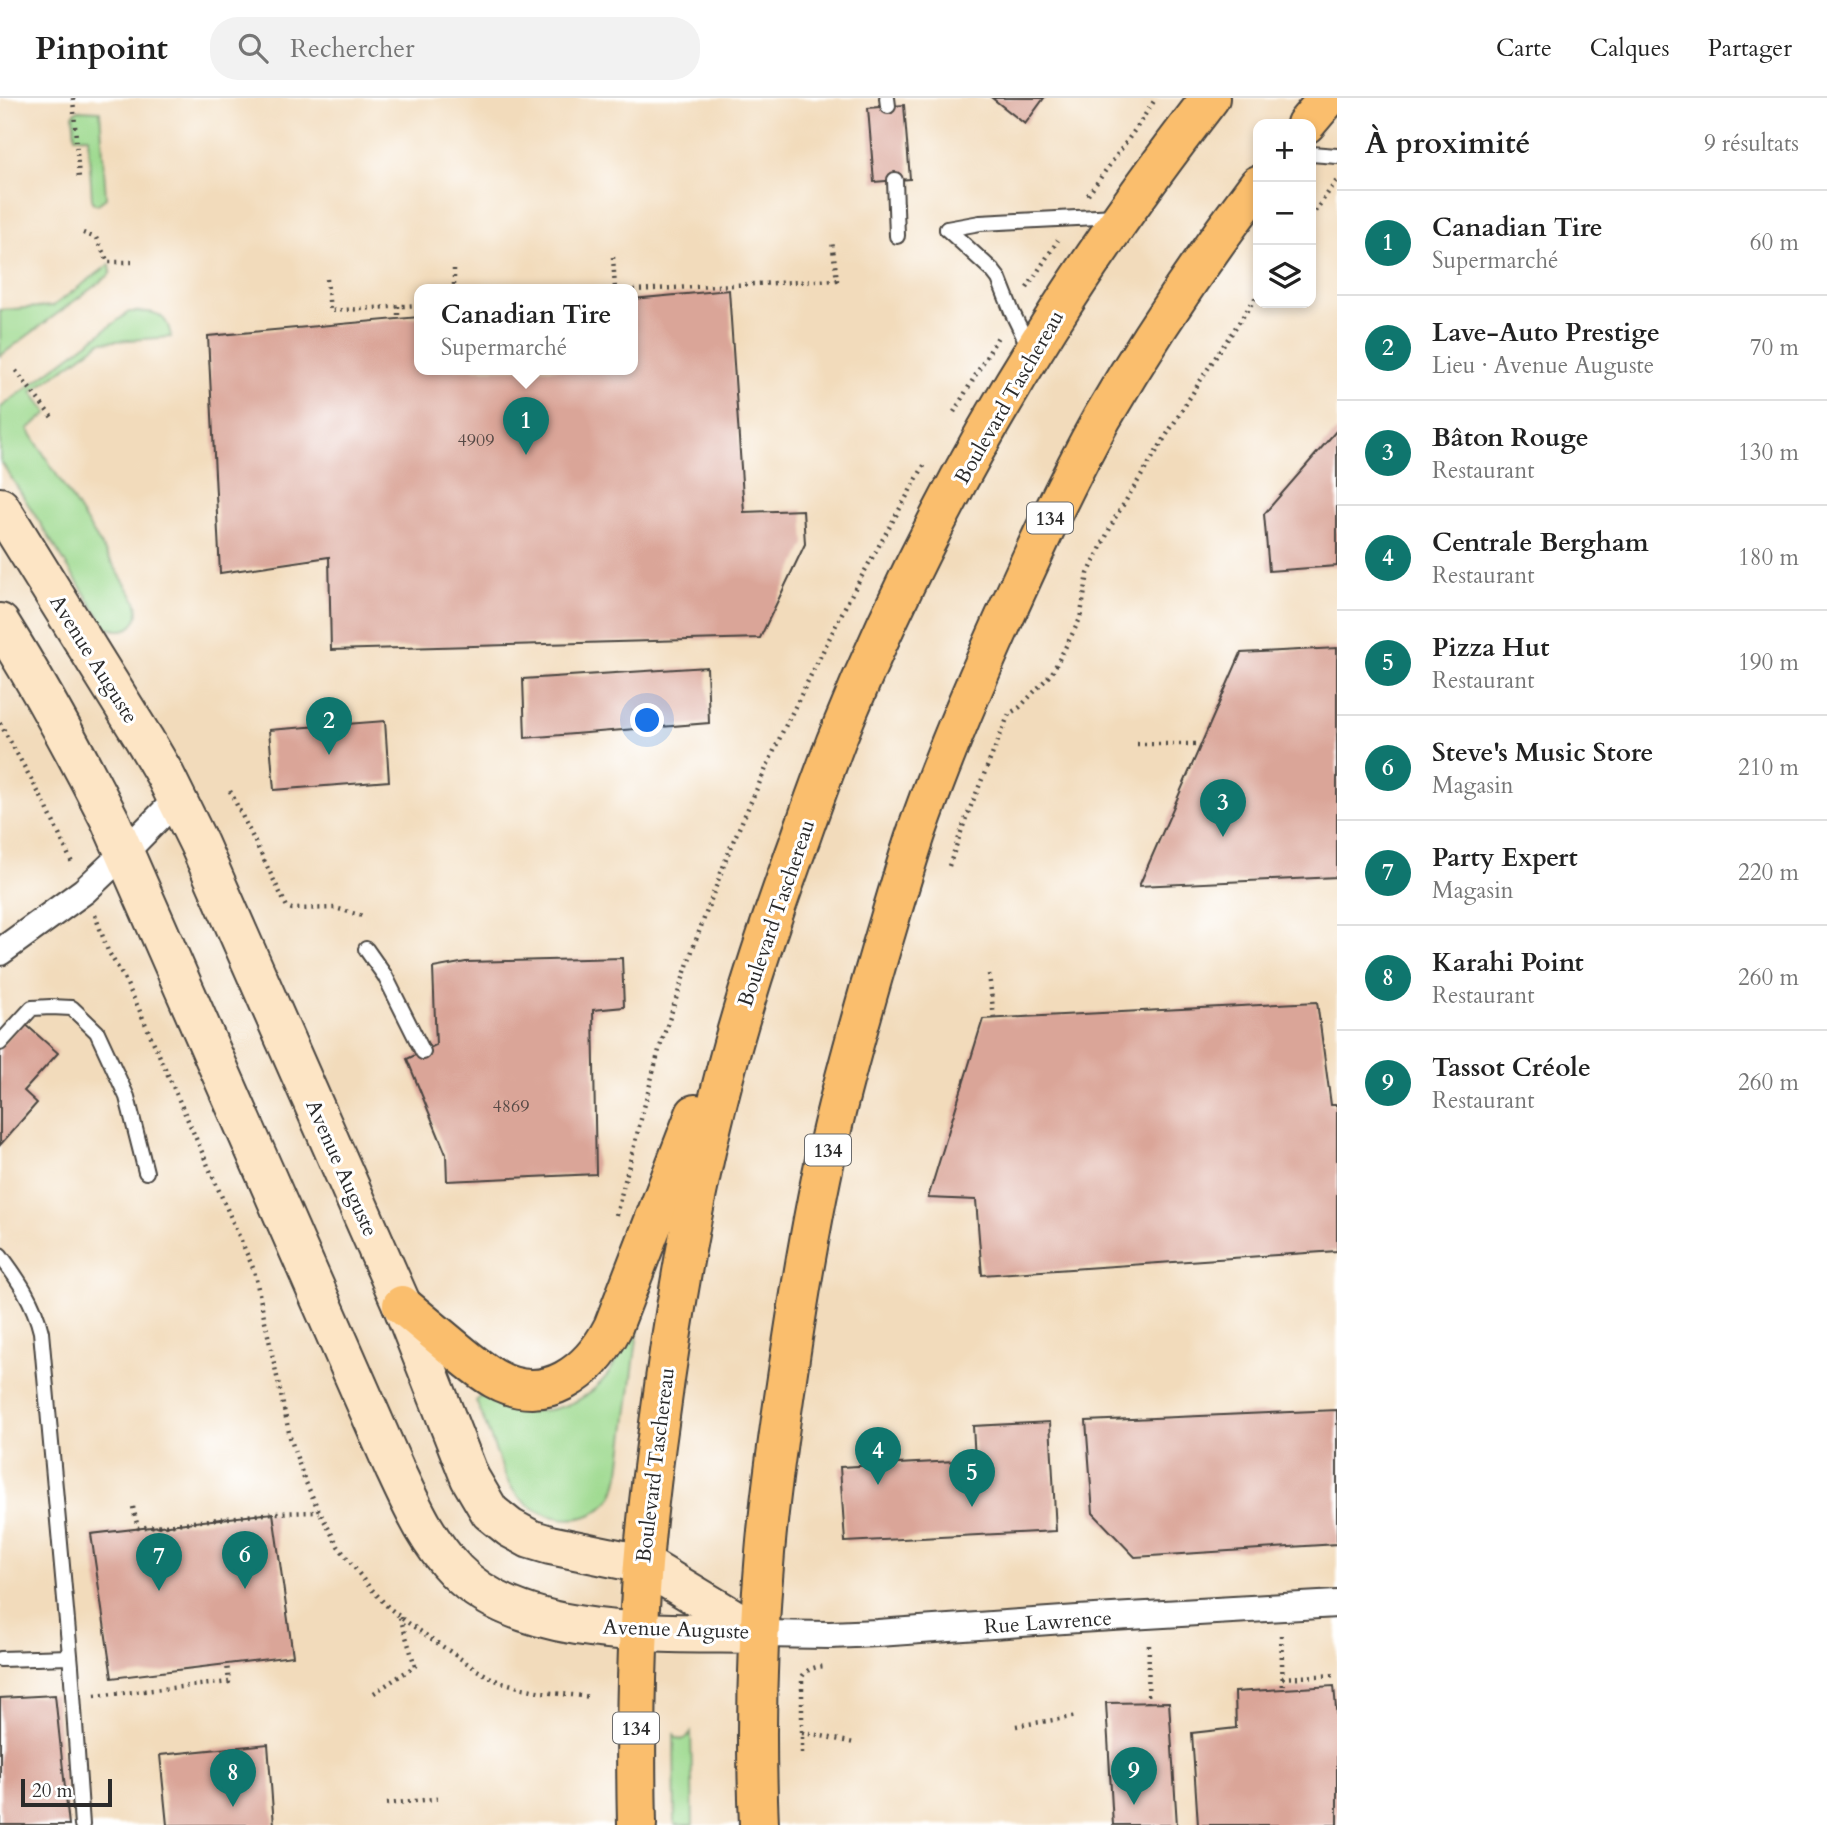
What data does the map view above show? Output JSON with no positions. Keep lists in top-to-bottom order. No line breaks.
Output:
{"streets":{"main road":["Boulevard Taschereau","134","Avenue Auguste"],"street":["Rue Lawrence"]},"crossings":[["Boulevard Taschereau","Avenue Auguste"],["134","Avenue Auguste"],["134","Rue Lawrence"],["Avenue Auguste","Rue Lawrence"]],"house_numbers":["4909","4869"],"scale_bar":"20 m","page":{"header":"Pinpoint","search":"Rechercher","nav":["Carte","Calques","Partager"],"heading":["À proximité","9 résultats"],"map_buttons":["+","−"],"list":[{"mark":"1","name":"Canadian Tire","note":"Supermarché","value":"60 m"},{"mark":"2","name":"Lave-Auto Prestige","note":"Lieu · Avenue Auguste","value":"70 m"},{"mark":"3","name":"Bâton Rouge","note":"Restaurant","value":"130 m"},{"mark":"4","name":"Centrale Bergham","note":"Restaurant","value":"180 m"},{"mark":"5","name":"Pizza Hut","note":"Restaurant","value":"190 m"},{"mark":"6","name":"Steve's Music Store","note":"Magasin","value":"210 m"},{"mark":"7","name":"Party Expert","note":"Magasin","value":"220 m"},{"mark":"8","name":"Karahi Point","note":"Restaurant","value":"260 m"},{"mark":"9","name":"Tassot Créole","note":"Restaurant","value":"260 m"}],"popup":["Canadian Tire","Supermarché"],"pins":["1","2","3","4","5","6","7","9","8"],"scale":"20 m"}}
